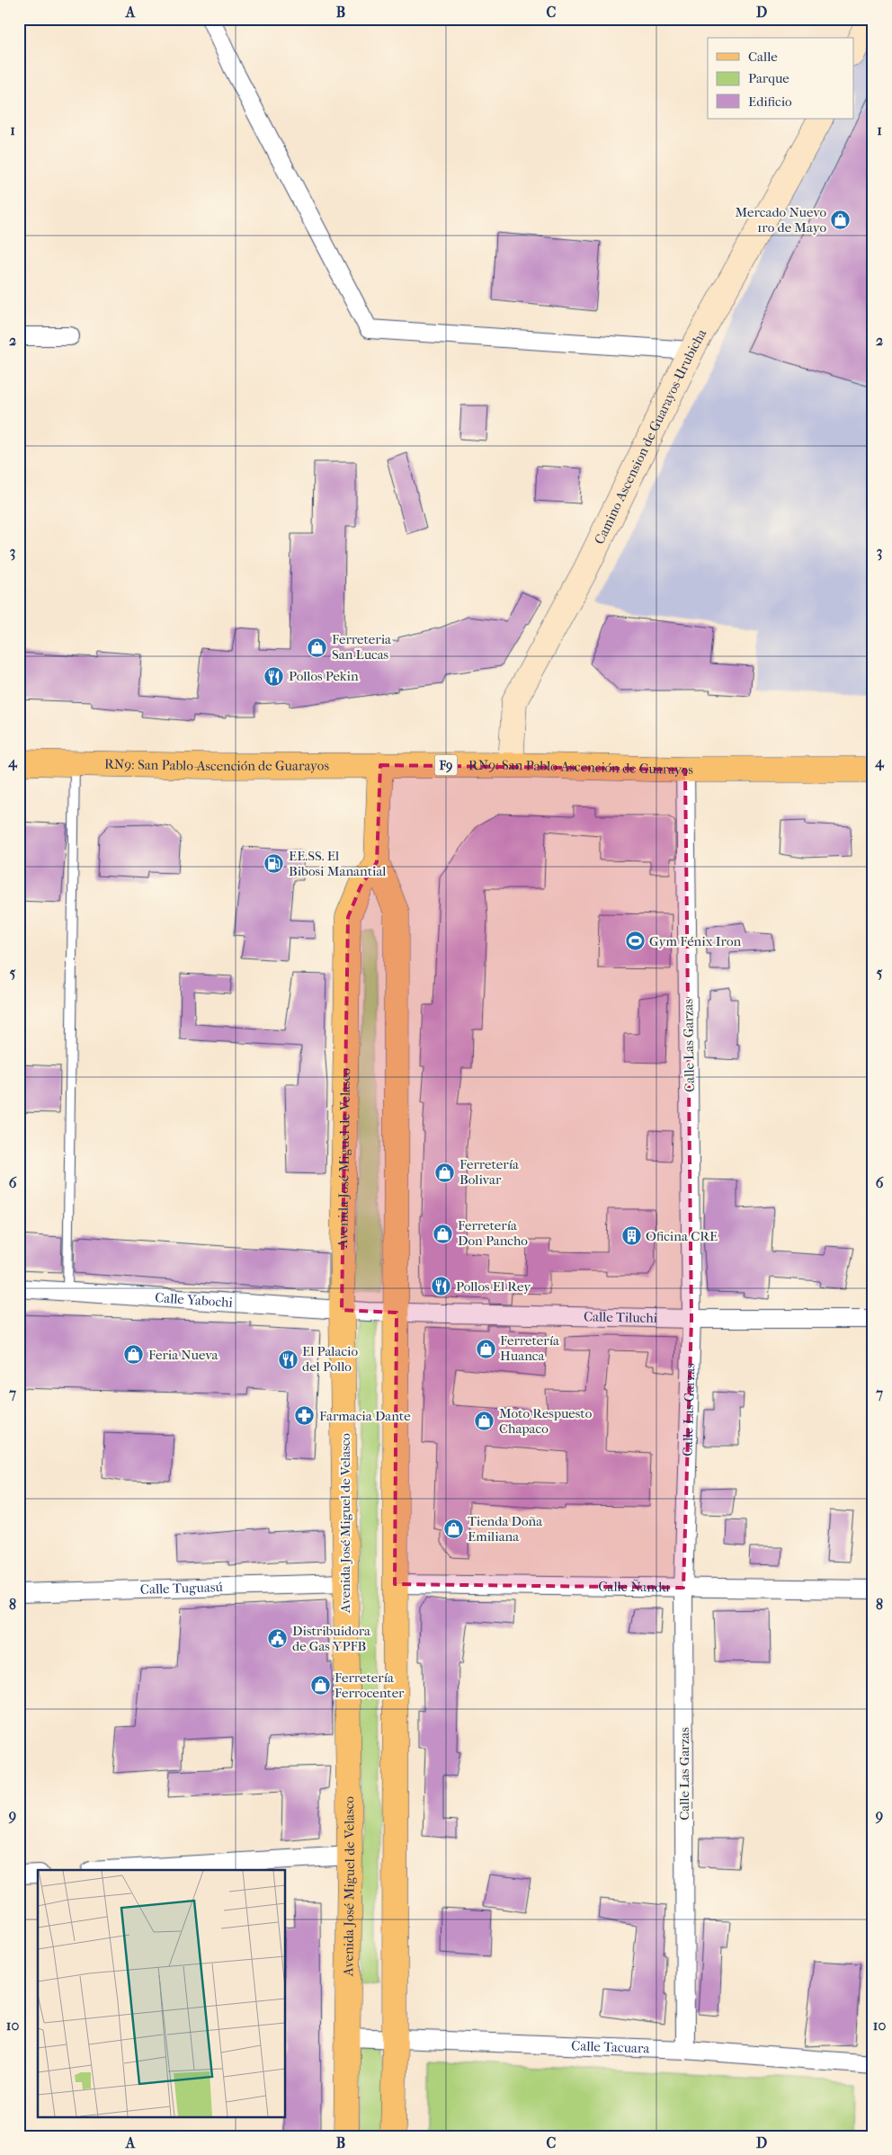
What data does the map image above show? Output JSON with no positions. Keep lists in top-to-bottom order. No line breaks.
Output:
{"streets":{"main road":["Camino Ascension de Guarayos-Urubicha","RN9: San Pablo-Ascención de Guarayos","F9","Avenida José Miguel de Velasco"],"street":["Calle Las Garzas","Calle Yabochi","Calle Tiluchi","Calle Ñandu","Calle Tuguasú","Calle Tacuara"]},"crossings":[["Camino Ascension de Guarayos-Urubicha","RN9: San Pablo-Ascención de Guarayos"],["RN9: San Pablo-Ascención de Guarayos","Calle Las Garzas"],["Calle Las Garzas","Calle Tiluchi"],["Calle Las Garzas","Calle Ñandu"],["Calle Las Garzas","Calle Tacuara"],["Avenida José Miguel de Velasco","Calle Yabochi"],["Avenida José Miguel de Velasco","Calle Tuguasú"],["Avenida José Miguel de Velasco","Calle Tacuara"],["Calle Yabochi","Calle Tiluchi"]],"places":{"shop":["Mercado Nuevo 1ro de Mayo","Ferreteria San Lucas","Ferretería Bolivar","Ferretería Don Pancho","Ferretería Huanca","Feria Nueva","Moto Respuesto Chapaco","Tienda Doña Emiliana","Ferretería Ferrocenter"],"restaurant":["Pollos Pekin","Pollos El Rey","El Palacio del Pollo"],"fuel station":["EE.SS. El Bibosi Manantial"],"sports":["Gym Fénix Iron"],"building":["Oficina CRE"],"pharmacy":["Farmacia Dante"],"public building":["Distribuidora de Gas YPFB"]},"legend":["Calle","Parque","Edificio"],"grid":{"columns":["A","B","C","D"],"rows":["1","2","3","4","5","6","7","8","9","10"]}}
